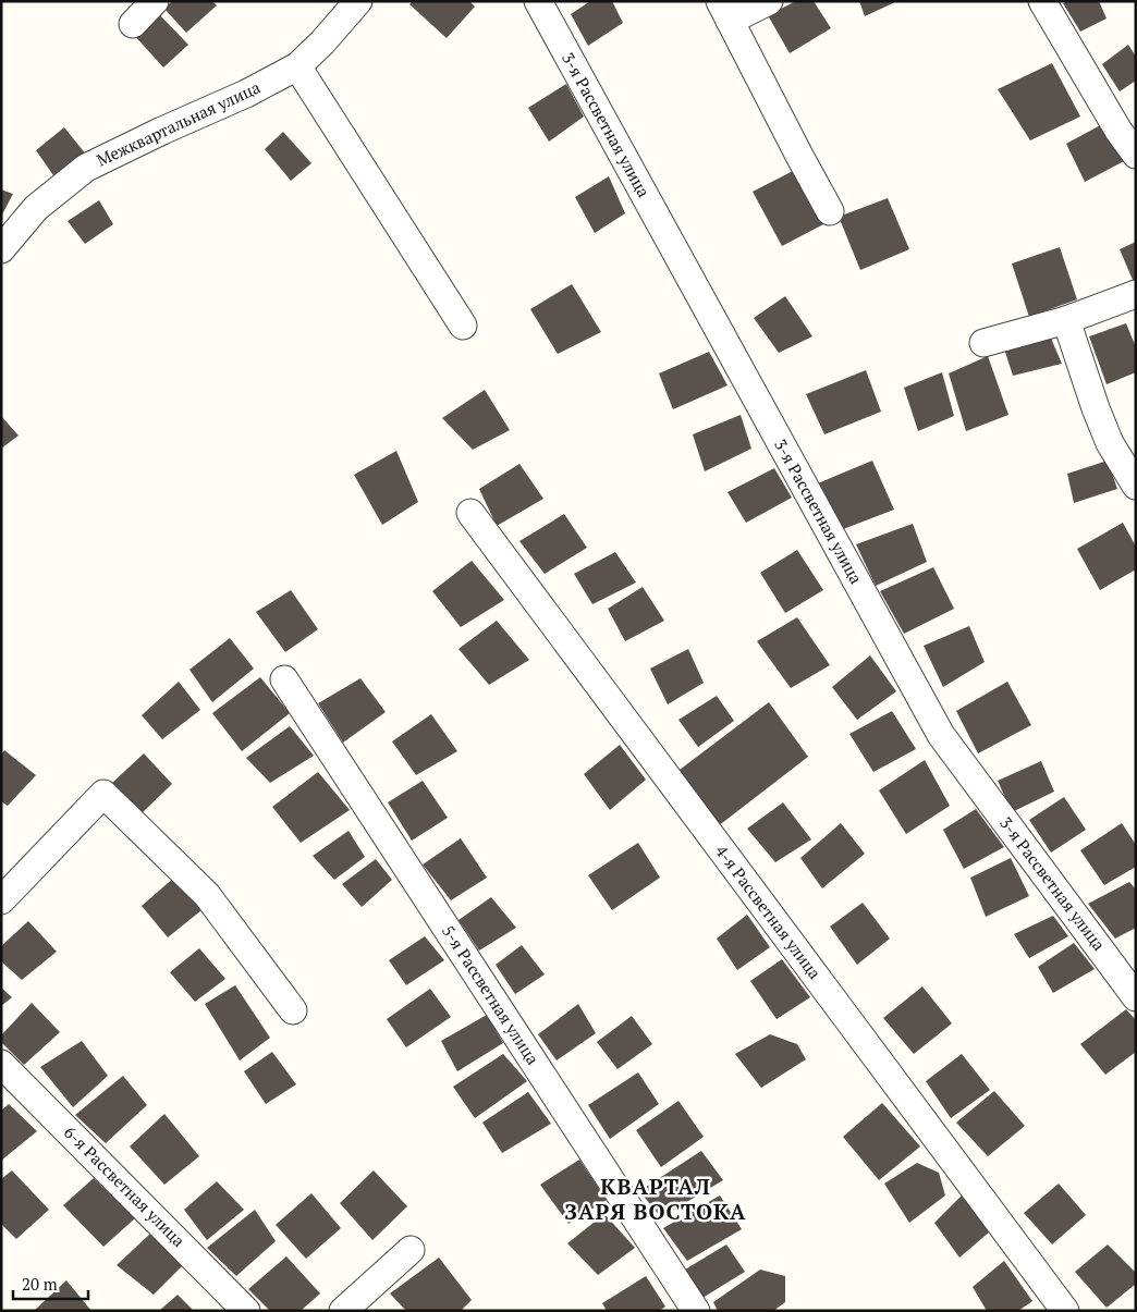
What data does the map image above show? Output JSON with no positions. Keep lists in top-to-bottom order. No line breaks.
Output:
{"streets":{"street":["Межквартальная улица","3-я Рассветная улица","4-я Рассветная улица","5-я Рассветная улица","6-я Рассветная улица"]},"districts":["КВАРТАЛ ЗАРЯ ВОСТОКА"],"scale_bar":"20 m"}
